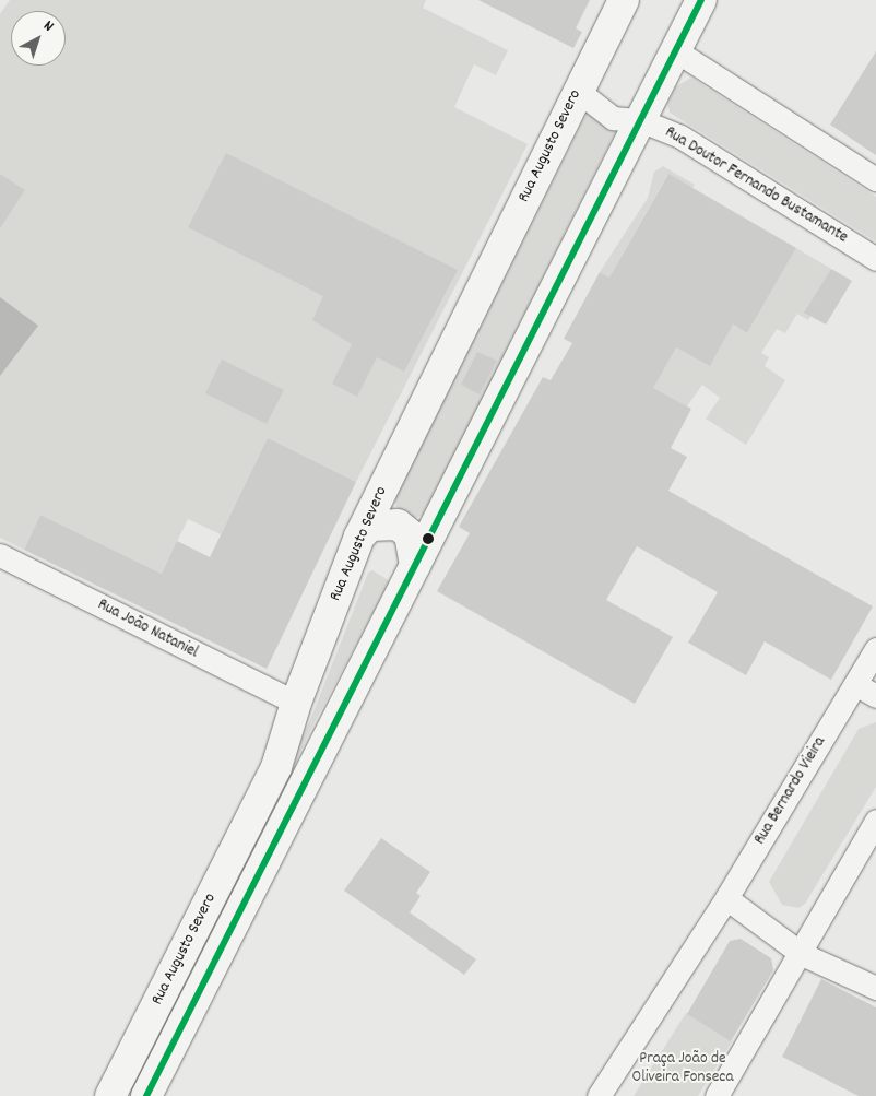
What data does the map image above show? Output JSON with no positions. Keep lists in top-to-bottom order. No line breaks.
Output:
{"streets":{"main road":["Rua Augusto Severo"],"street":["Rua Doutor Fernando Bustamante","Rua João Nataniel","Rua Bernardo Vieira"]},"crossings":[["Rua Augusto Severo","Rua Doutor Fernando Bustamante"],["Rua Augusto Severo","Rua João Nataniel"]],"parks":["Praça João de Oliveira Fonseca"],"north":"top right"}
